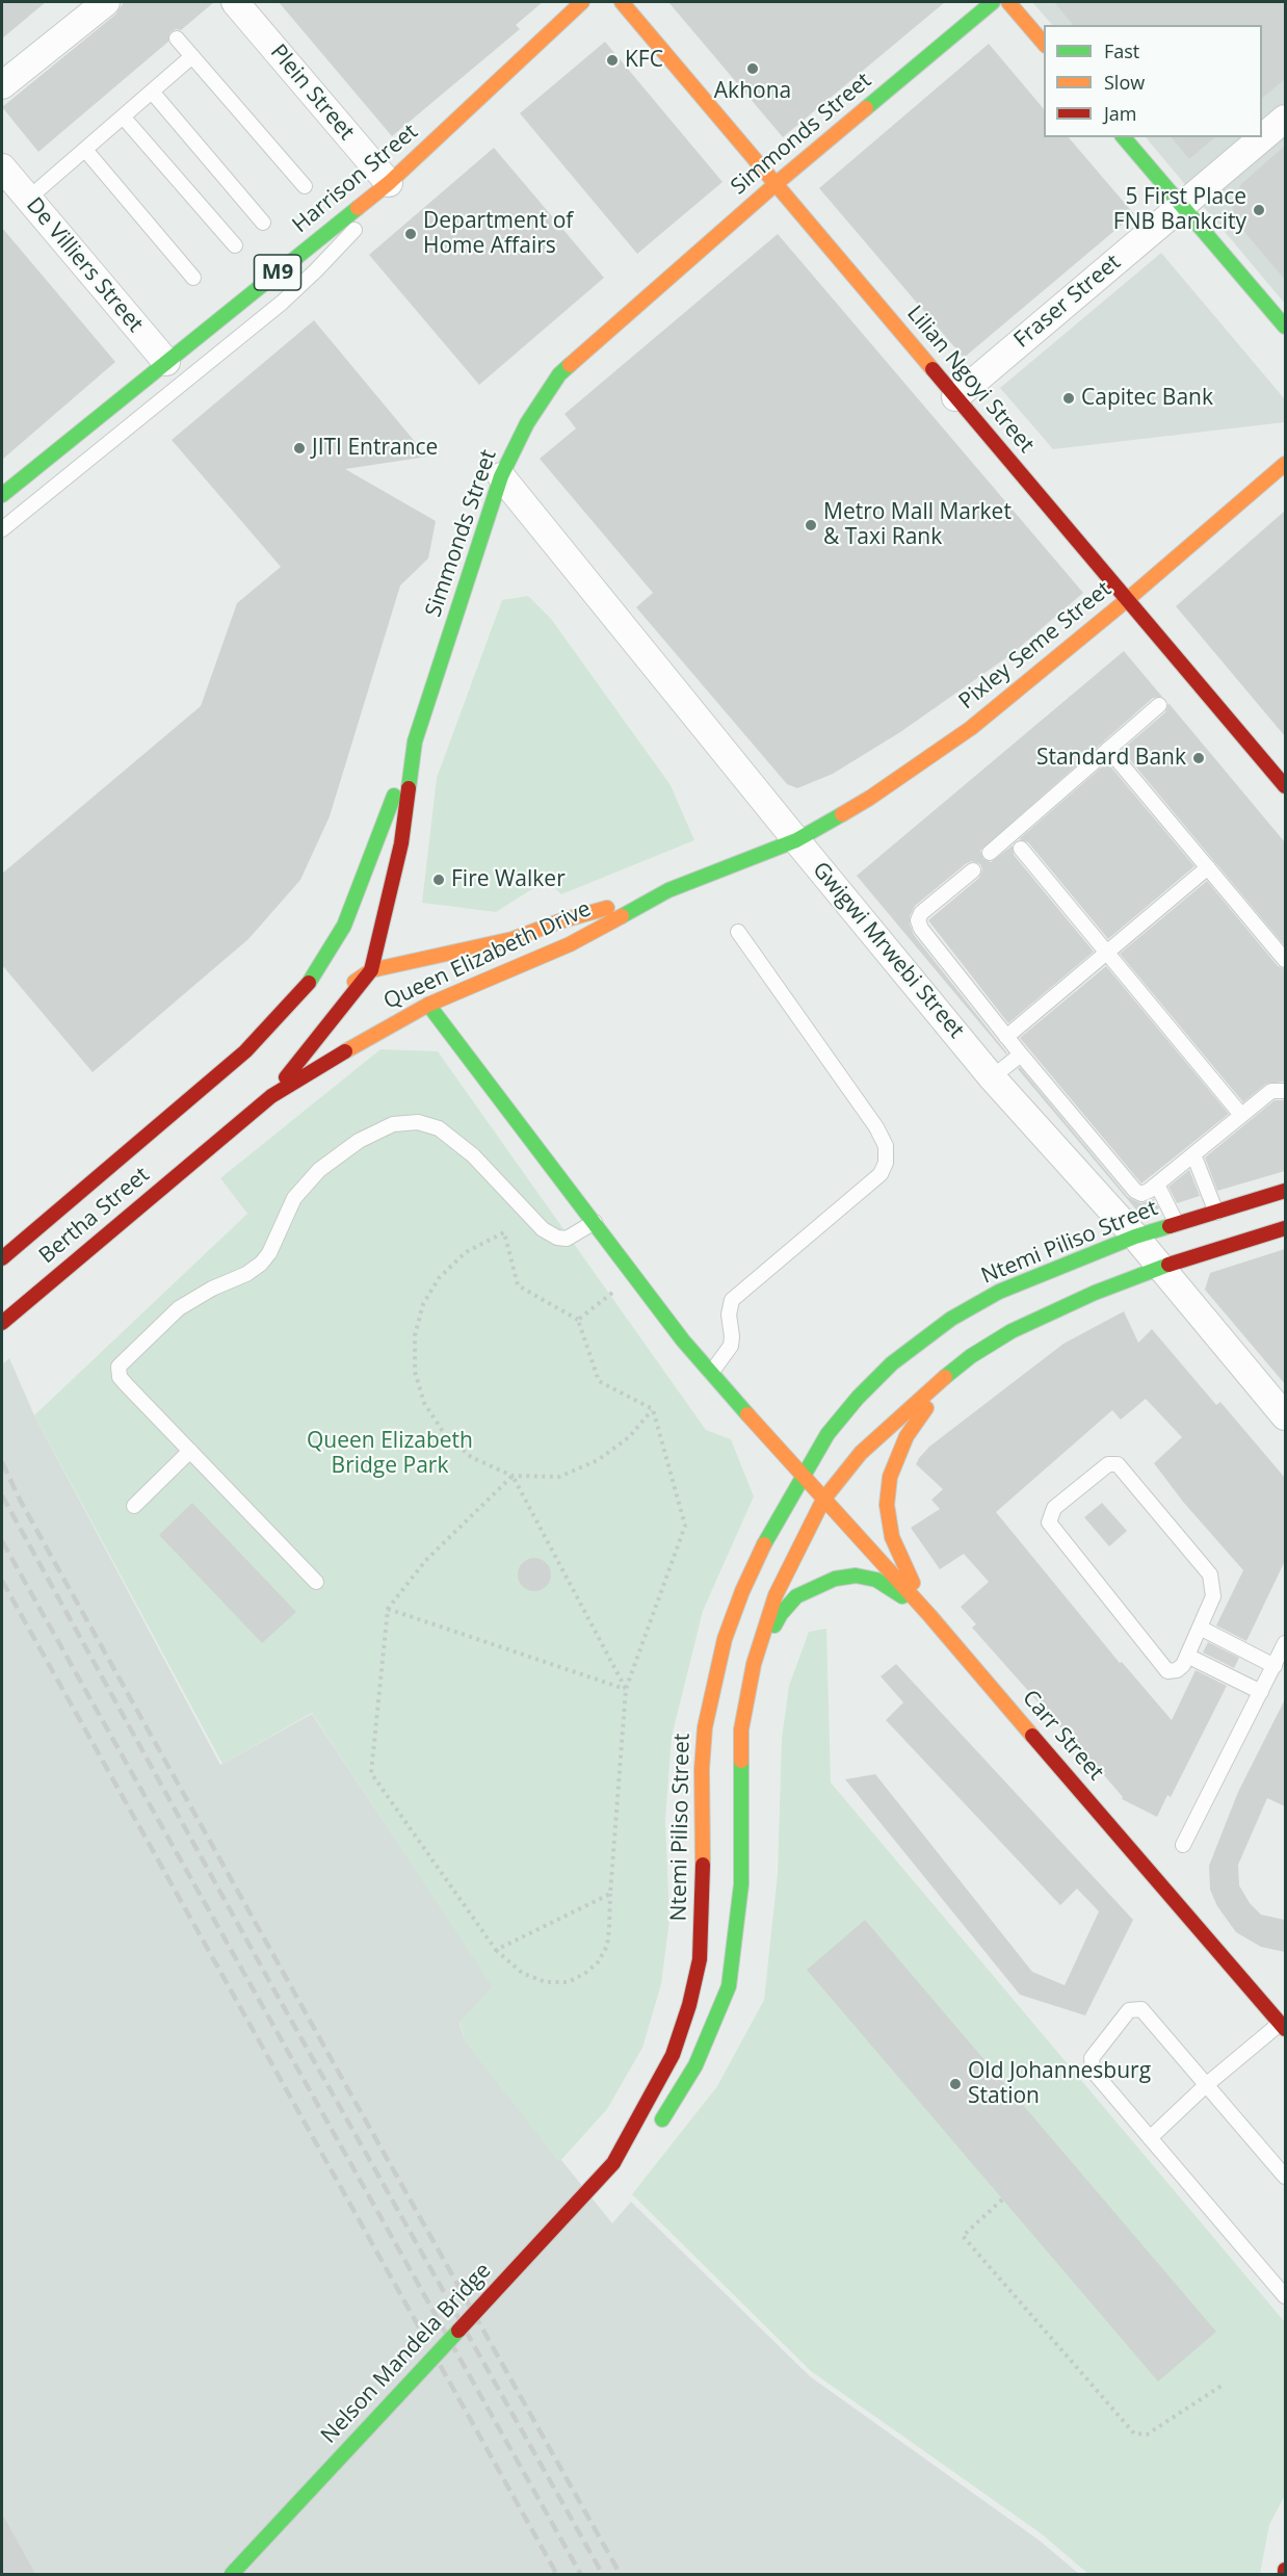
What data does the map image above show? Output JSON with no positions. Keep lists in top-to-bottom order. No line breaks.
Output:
{"streets":{"main road":["Simmonds Street","Harrison Street","M9","Lilian Ngoyi Street","Pixley Seme Street","Queen Elizabeth Drive","Bertha Street","Ntemi Piliso Street","Carr Street","Nelson Mandela Bridge"],"street":["Plein Street","De Villiers Street","Fraser Street","Gwigwi Mrwebi Street"]},"crossings":[["Plein Street","Harrison Street"],["Simmonds Street","Lilian Ngoyi Street"],["Simmonds Street","Gwigwi Mrwebi Street"],["Simmonds Street","Queen Elizabeth Drive"],["Harrison Street","De Villiers Street"],["Fraser Street","Lilian Ngoyi Street"],["Lilian Ngoyi Street","Pixley Seme Street"],["Pixley Seme Street","Gwigwi Mrwebi Street"],["Pixley Seme Street","Queen Elizabeth Drive"],["Gwigwi Mrwebi Street","Queen Elizabeth Drive"],["Gwigwi Mrwebi Street","Ntemi Piliso Street"],["Queen Elizabeth Drive","Bertha Street"],["Queen Elizabeth Drive","Carr Street"],["Ntemi Piliso Street","Carr Street"],["Ntemi Piliso Street","Nelson Mandela Bridge"]],"parks":["Queen Elizabeth Bridge Park"],"places":["KFC","Akhona","5 First Place FNB Bankcity","Department of Home Affairs","Capitec Bank","JITI Entrance","Metro Mall Market & Taxi Rank","Standard Bank","Fire Walker","Old Johannesburg Station"],"legend":["Fast","Slow","Jam"]}
